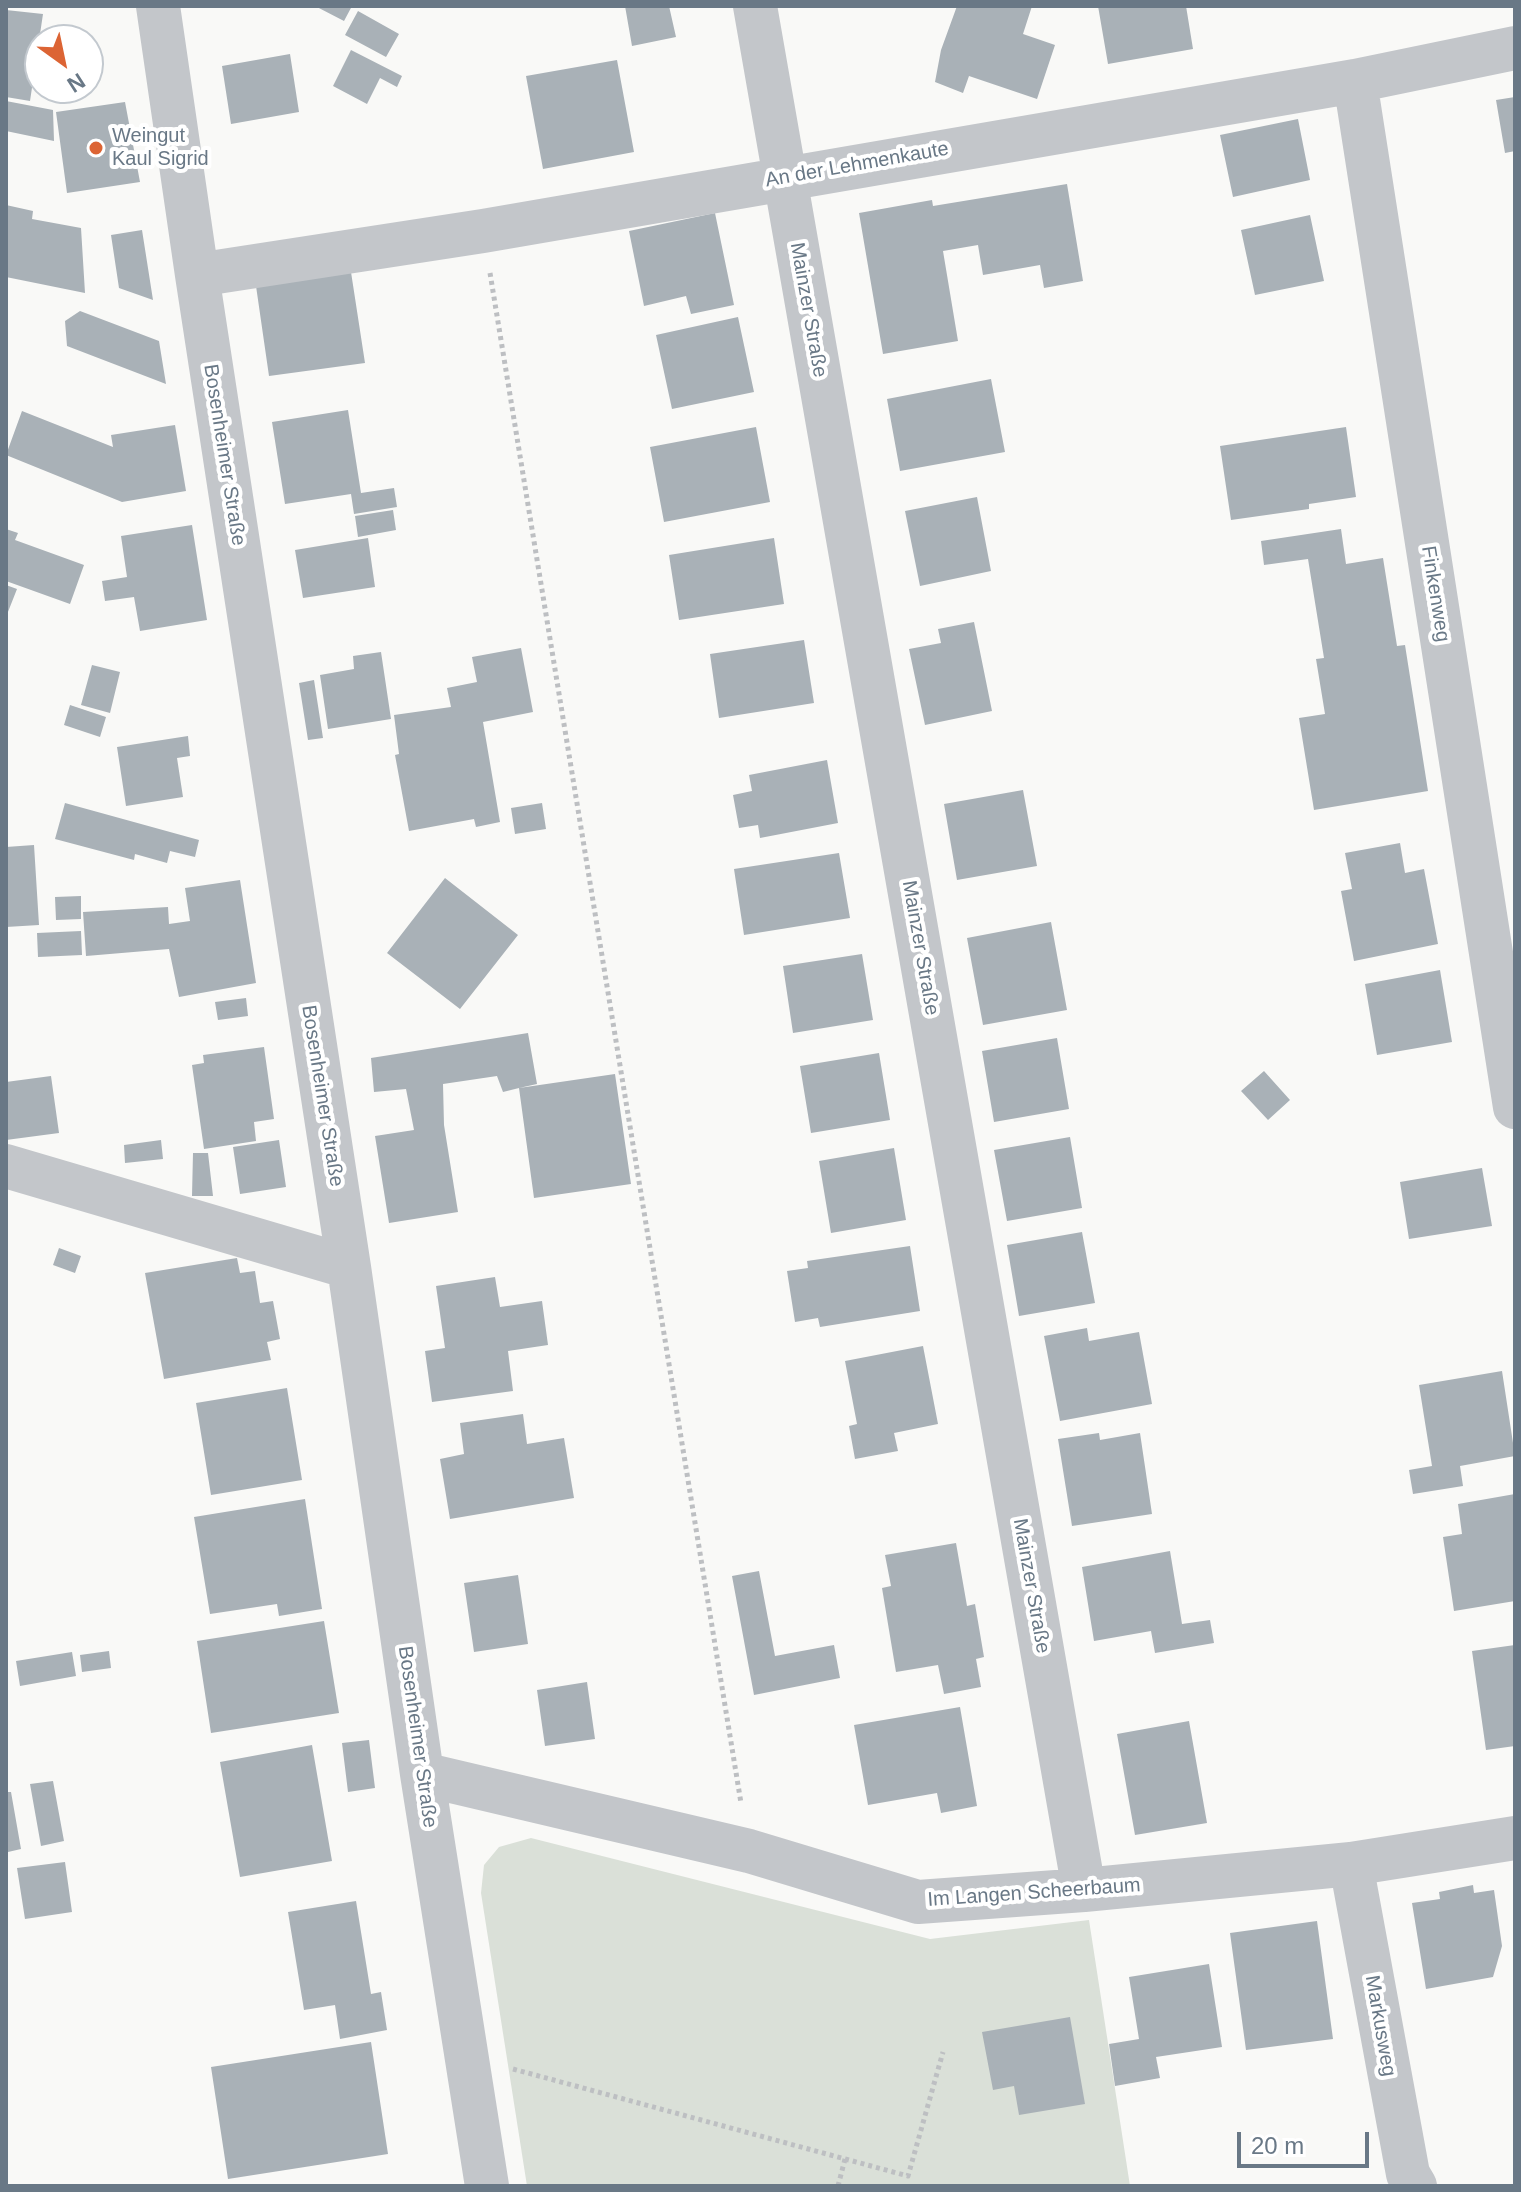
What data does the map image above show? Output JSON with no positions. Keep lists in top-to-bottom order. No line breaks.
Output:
{"streets":{"street":["An der Lehmenkaute","Mainzer Straße","Bosenheimer Straße","Finkenweg","Im Langen Scheerbaum","Markusweg"]},"crossings":[["An der Lehmenkaute","Mainzer Straße"],["An der Lehmenkaute","Bosenheimer Straße"],["An der Lehmenkaute","Finkenweg"],["Mainzer Straße","Im Langen Scheerbaum"],["Bosenheimer Straße","Im Langen Scheerbaum"],["Im Langen Scheerbaum","Markusweg"]],"places":["Weingut Kaul Sigrid"],"scale_bar":"20 m","north":"bottom right"}
